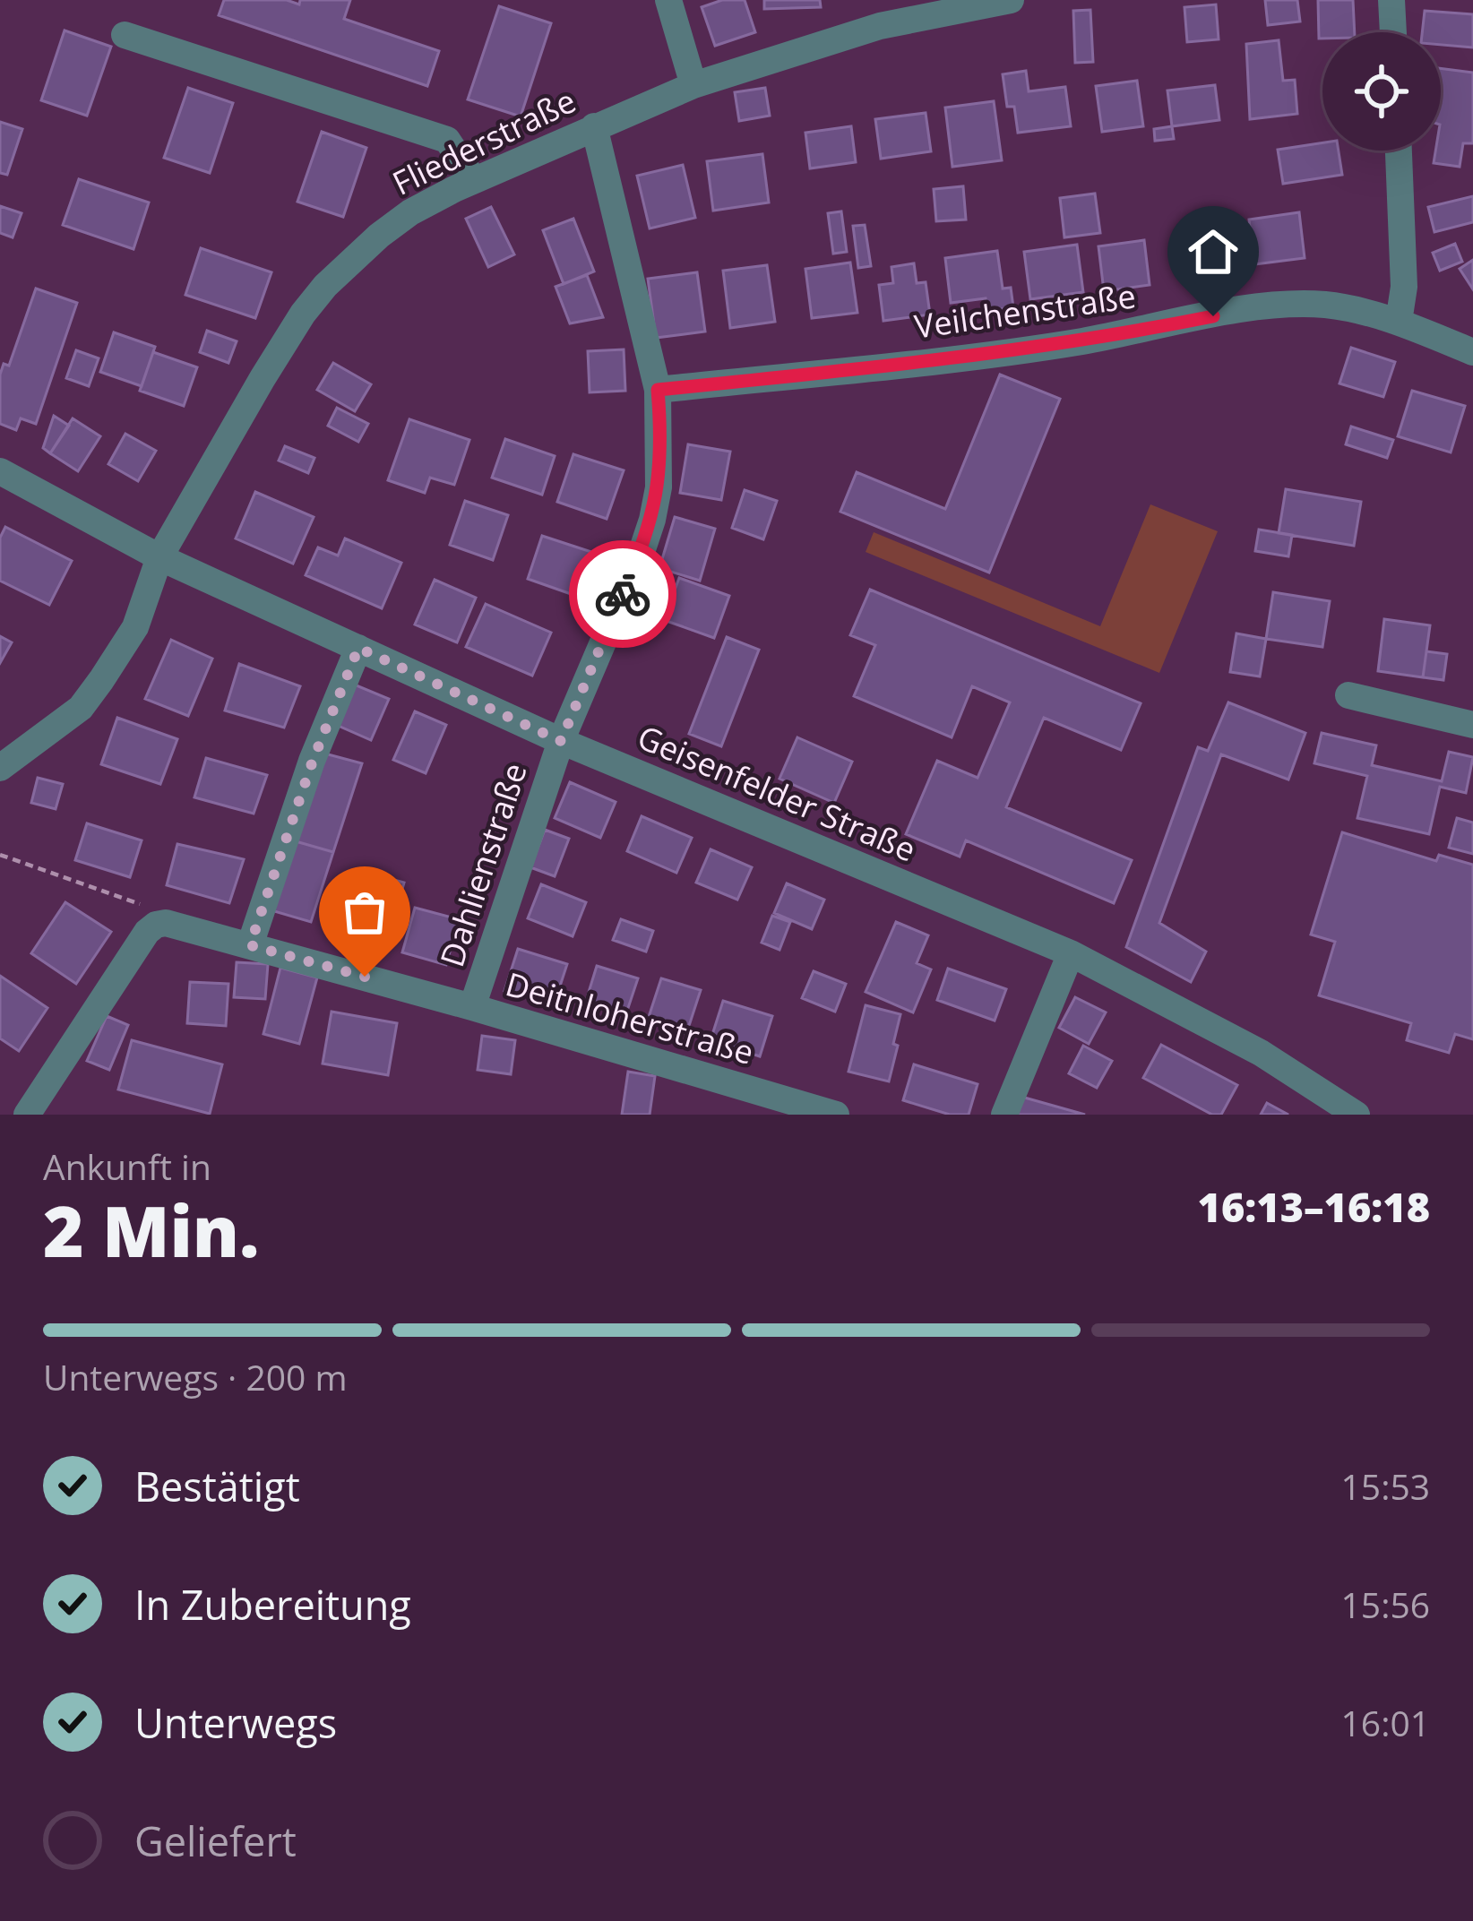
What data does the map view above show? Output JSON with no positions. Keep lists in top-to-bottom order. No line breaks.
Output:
{"streets":{"street":["Fliederstraße","Veilchenstraße","Geisenfelder Straße","Dahlienstraße","Deitnloherstraße"]},"crossings":[["Fliederstraße","Geisenfelder Straße"],["Fliederstraße","Dahlienstraße"],["Veilchenstraße","Dahlienstraße"],["Geisenfelder Straße","Dahlienstraße"],["Dahlienstraße","Deitnloherstraße"]],"page":{"heading":["2 Min.","Ankunft in","16:13–16:18"],"bar":"Unterwegs · 200 m","list":[["Bestätigt","15:53"],["In Zubereitung","15:56"],["Unterwegs","16:01"],"Geliefert"]}}
